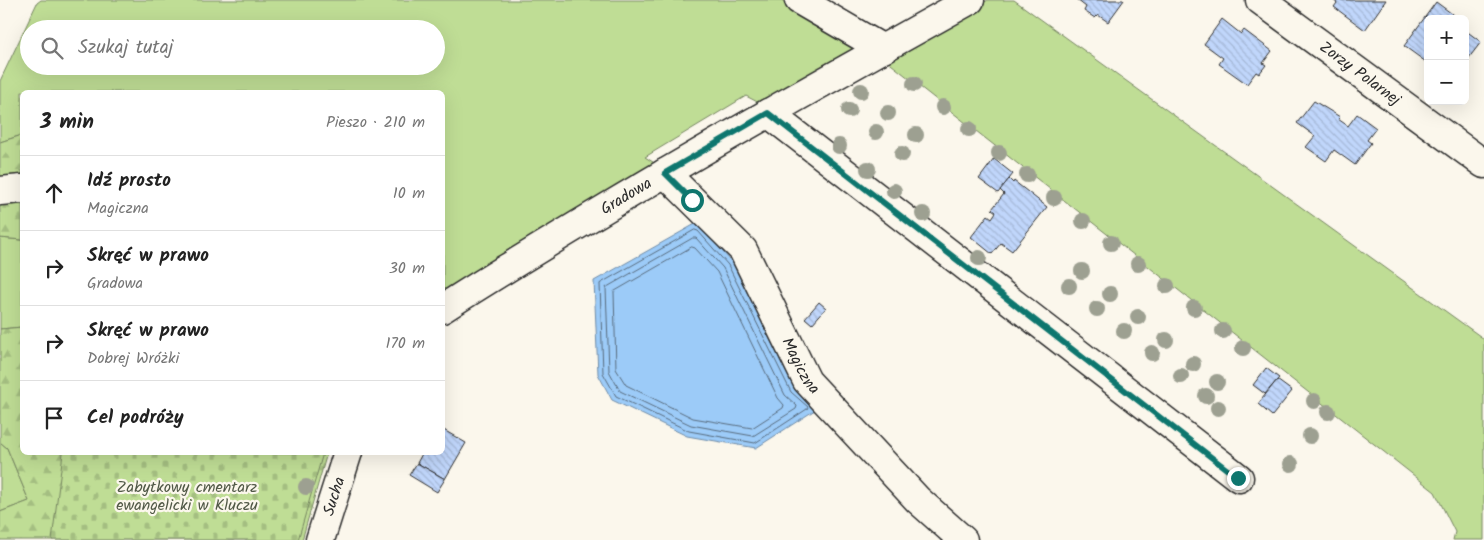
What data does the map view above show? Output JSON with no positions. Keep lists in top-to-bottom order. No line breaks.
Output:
{"streets":{"street":["Zorzy Polarnej","Gradowa","Magiczna","Sucha"]},"crossings":[["Gradowa","Magiczna"]],"parks":["Zabytkowy cmentarz ewangelicki w Kluczu"],"page":{"map_buttons":["+","−"],"search":"Szukaj tutaj","heading":["3 min","Pieszo · 210 m"],"list":[["Idź prosto","Magiczna","10 m"],["Skręć w prawo","Gradowa","30 m"],["Skręć w prawo","Dobrej Wróżki","170 m"],"Cel podróży"]}}
